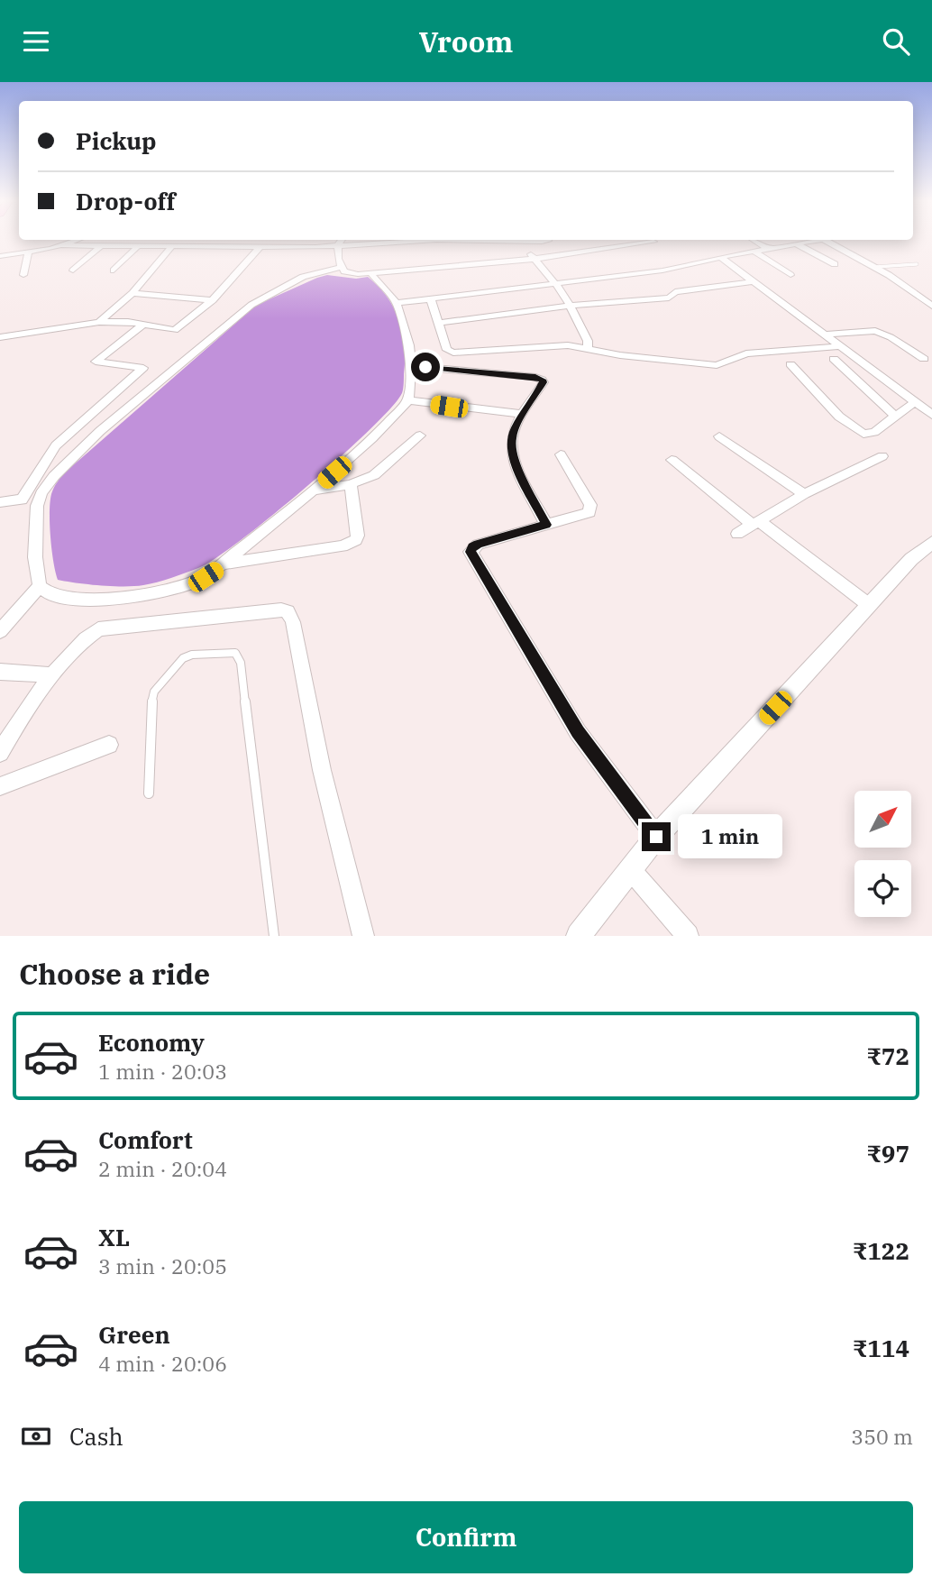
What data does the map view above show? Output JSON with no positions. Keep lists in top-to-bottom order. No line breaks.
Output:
{"north":"top right","page":{"header":"Vroom","banner":["Pickup","Drop-off"],"bubble":"1 min","heading":"Choose a ride","list":[{"name":"Economy","note":"1 min · 20:03","value":"₹72"},{"name":"Comfort","note":"2 min · 20:04","value":"₹97"},{"name":"XL","note":"3 min · 20:05","value":"₹122"},{"name":"Green","note":"4 min · 20:06","value":"₹114"}],"pay":["Cash","350 m"],"buttons":"Confirm"}}
